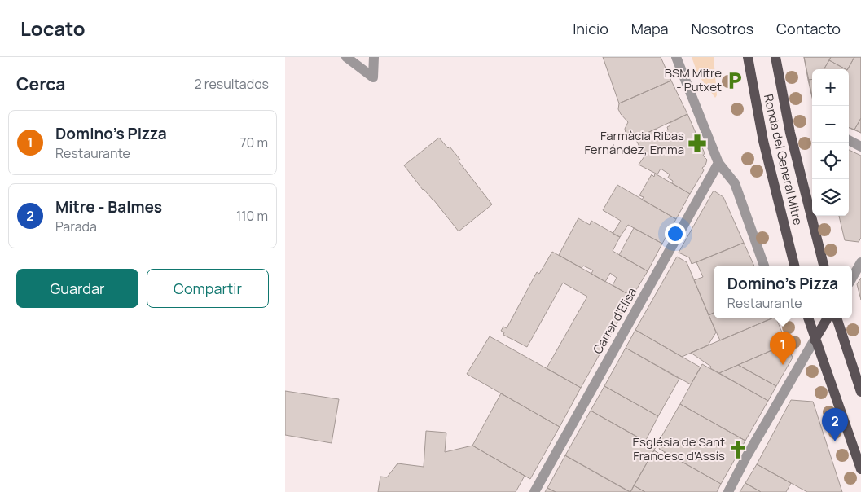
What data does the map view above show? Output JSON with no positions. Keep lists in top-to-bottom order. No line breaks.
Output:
{"streets":{"main road":["Ronda del General Mitre"],"street":["Carrer d'Elisa"]},"places":{"parking":["BSM Mitre - Putxet"],"pharmacy":["Farmàcia Ribas Fernández, Emma"],"church":["Església de Sant Francesc d'Assís"]},"page":{"header":"Locato","nav":["Inicio","Mapa","Nosotros","Contacto"],"heading":["Cerca","2 resultados"],"map_buttons":["+","−"],"list":[{"mark":"1","name":"Domino's Pizza","note":"Restaurante","value":"70 m"},{"mark":"2","name":"Mitre - Balmes","note":"Parada","value":"110 m"}],"buttons":["Guardar","Compartir"],"popup":["Domino's Pizza","Restaurante"],"pins":["1","2"]}}
